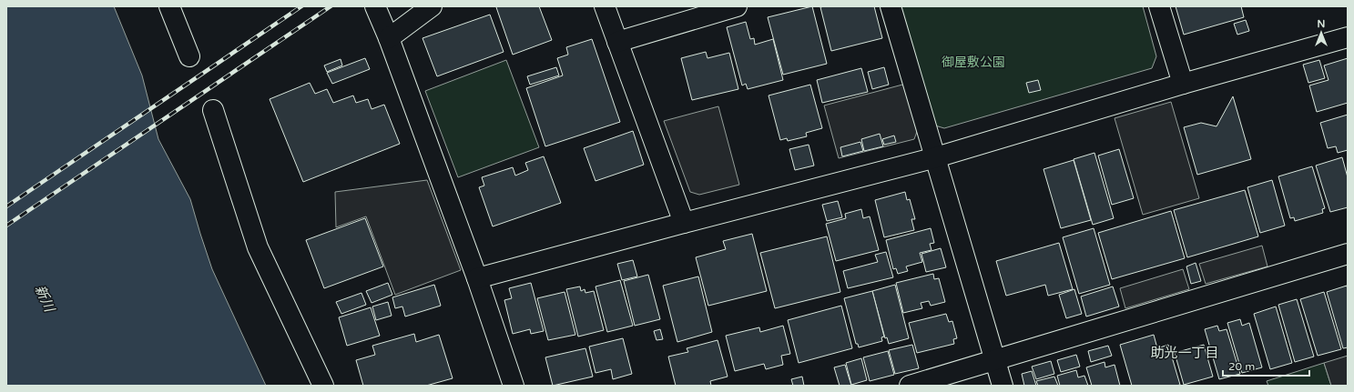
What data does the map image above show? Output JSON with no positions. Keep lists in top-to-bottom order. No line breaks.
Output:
{"districts":["助光一丁目"],"water":["新川"],"parks":["御屋敷公園"],"scale_bar":"20 m","north":"top"}
